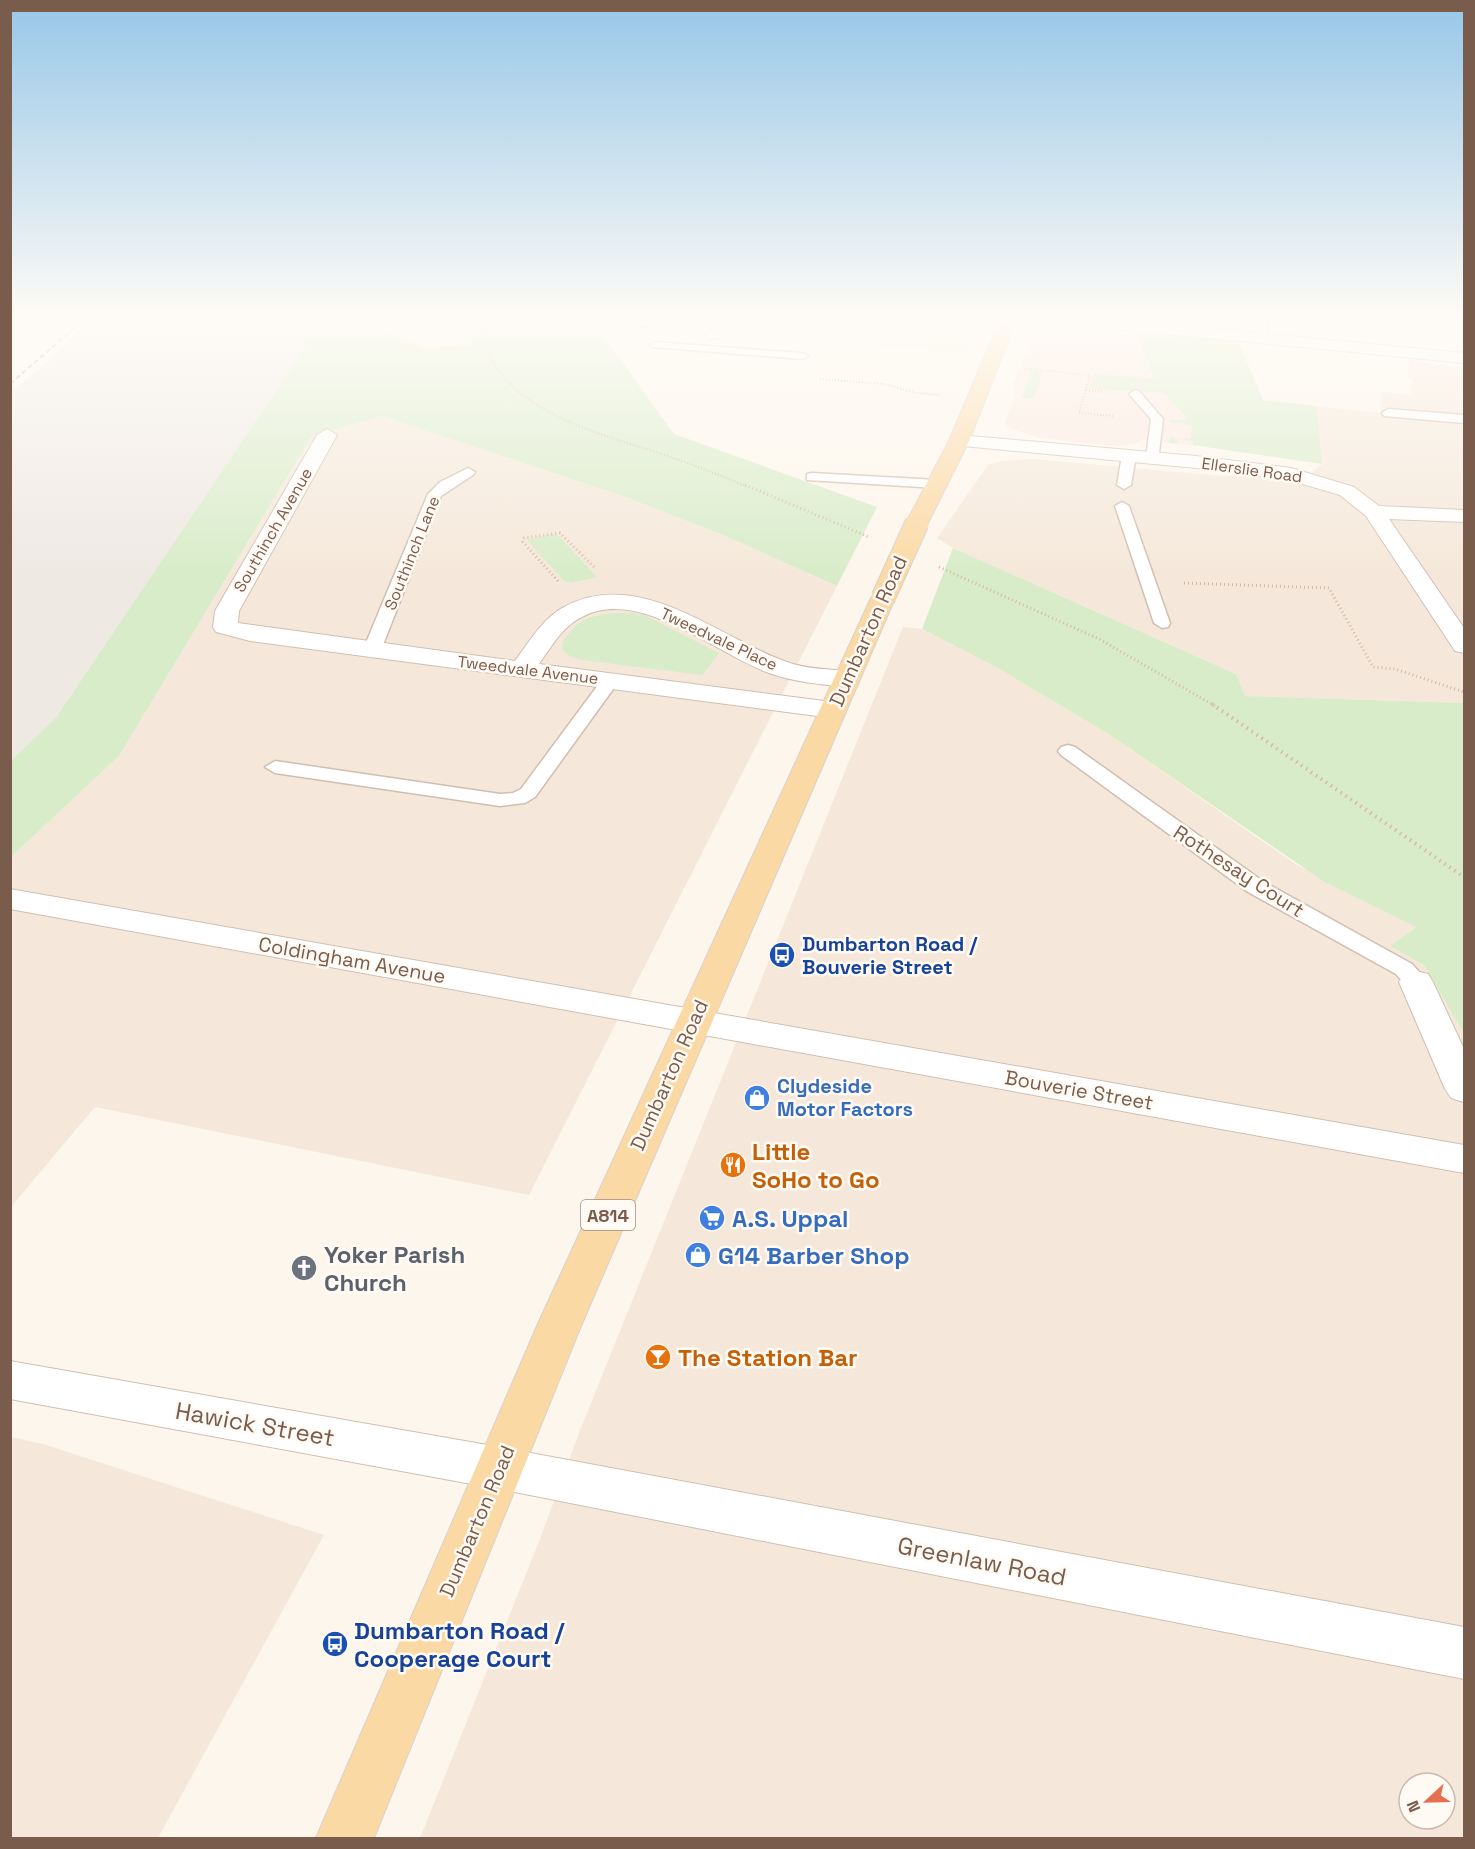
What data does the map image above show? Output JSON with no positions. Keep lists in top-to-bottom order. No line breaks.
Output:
{"streets":{"main road":["Dumbarton Road","A814"],"street":["Ellerslie Road","Southinch Avenue","Tweedvale Place","Tweedvale Avenue","Coldingham Avenue","Bouverie Street","Hawick Street","Greenlaw Road"],"lane":["Southinch Lane","Rothesay Court"]},"crossings":[["Ellerslie Road","Dumbarton Road"],["Southinch Avenue","Tweedvale Avenue"],["Southinch Lane","Tweedvale Avenue"],["Dumbarton Road","Tweedvale Place"],["Dumbarton Road","Tweedvale Avenue"],["Dumbarton Road","Coldingham Avenue"],["Dumbarton Road","Bouverie Street"],["Dumbarton Road","Hawick Street"],["Dumbarton Road","Greenlaw Road"],["Tweedvale Place","Tweedvale Avenue"],["Coldingham Avenue","Bouverie Street"],["Hawick Street","Greenlaw Road"]],"places":{"bus stop":["Dumbarton Road / Bouverie Street","Dumbarton Road / Cooperage Court"],"shop":["Clydeside Motor Factors","G14 Barber Shop"],"restaurant":["Little SoHo to Go"],"supermarket":["A.S. Uppal"],"church":["Yoker Parish Church"],"bar":["The Station Bar"]},"north":"left"}
